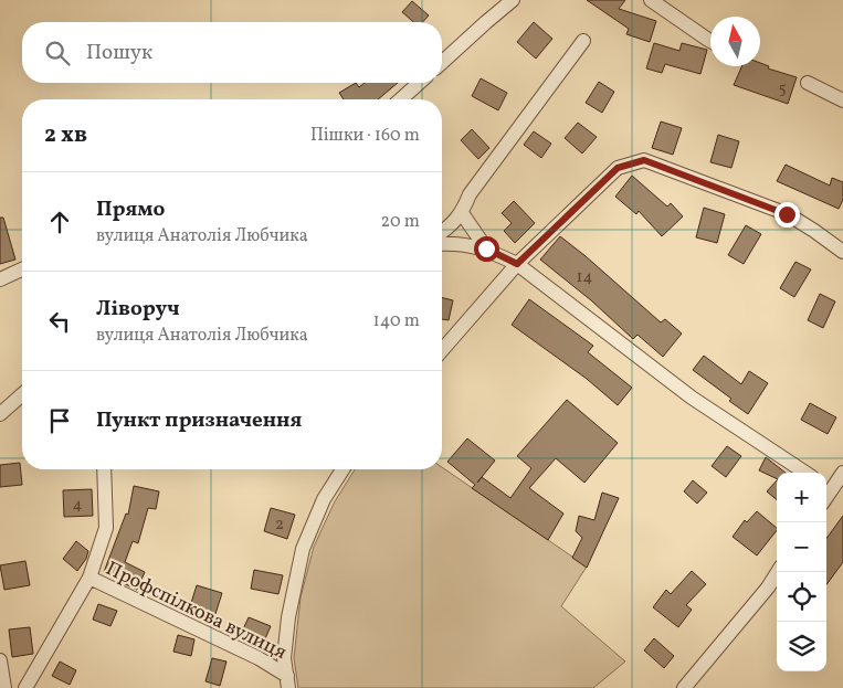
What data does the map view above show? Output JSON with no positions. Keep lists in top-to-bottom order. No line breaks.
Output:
{"streets":{"street":["Профспілкова вулиця"]},"house_numbers":["5","14","4","2"],"north":"top","page":{"search":"Пошук","heading":["2 хв","Пішки · 160 m"],"list":[["Прямо","вулиця Анатолія Любчика","20 m"],["Ліворуч","вулиця Анатолія Любчика","140 m"],"Пункт призначення"],"map_buttons":["+","−"]}}
